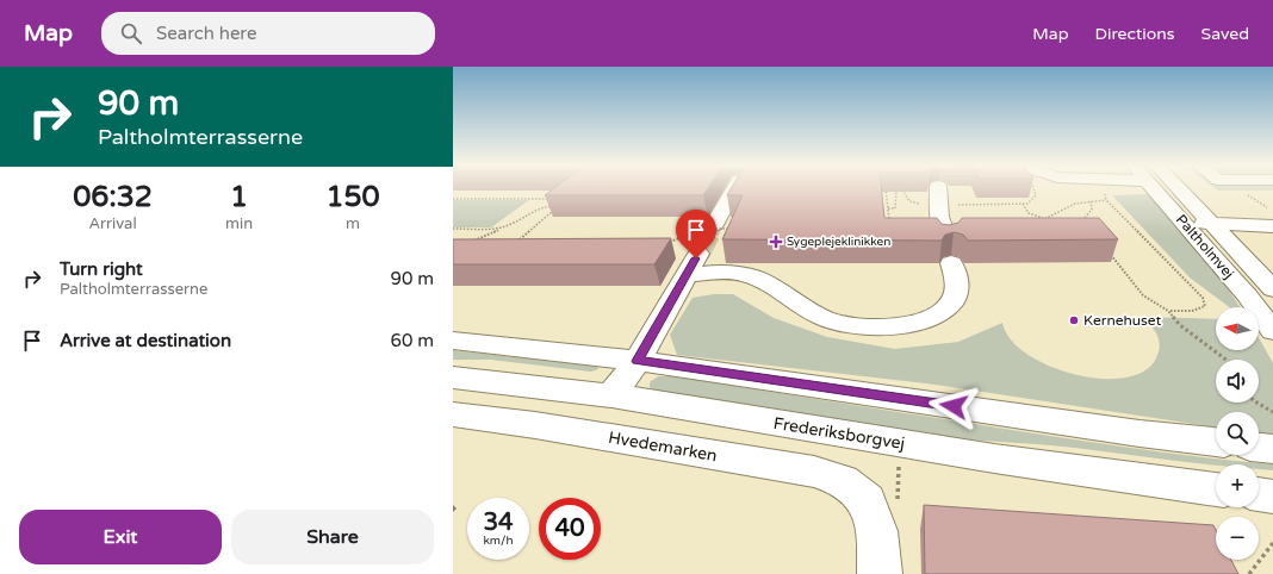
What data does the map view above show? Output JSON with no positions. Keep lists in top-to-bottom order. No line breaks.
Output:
{"streets":{"street":["Paltholmvej","Frederiksborgvej","Hvedemarken"]},"places":{"health":["Sygeplejeklinikken"],"other":["Kernehuset"]},"north":"left","page":{"header":"Map","search":"Search here","nav":["Map","Directions","Saved"],"turn":["90 m","Paltholmterrasserne"],"eta":["06:32","Arrival","1","min","150","m"],"list":[{"name":"Turn right","note":"Paltholmterrasserne","value":"90 m"},{"name":"Arrive at destination","value":"60 m"}],"map_buttons":["+","−"],"speed":"34 km/h","limit":"40","buttons":["Exit","Share"]}}
